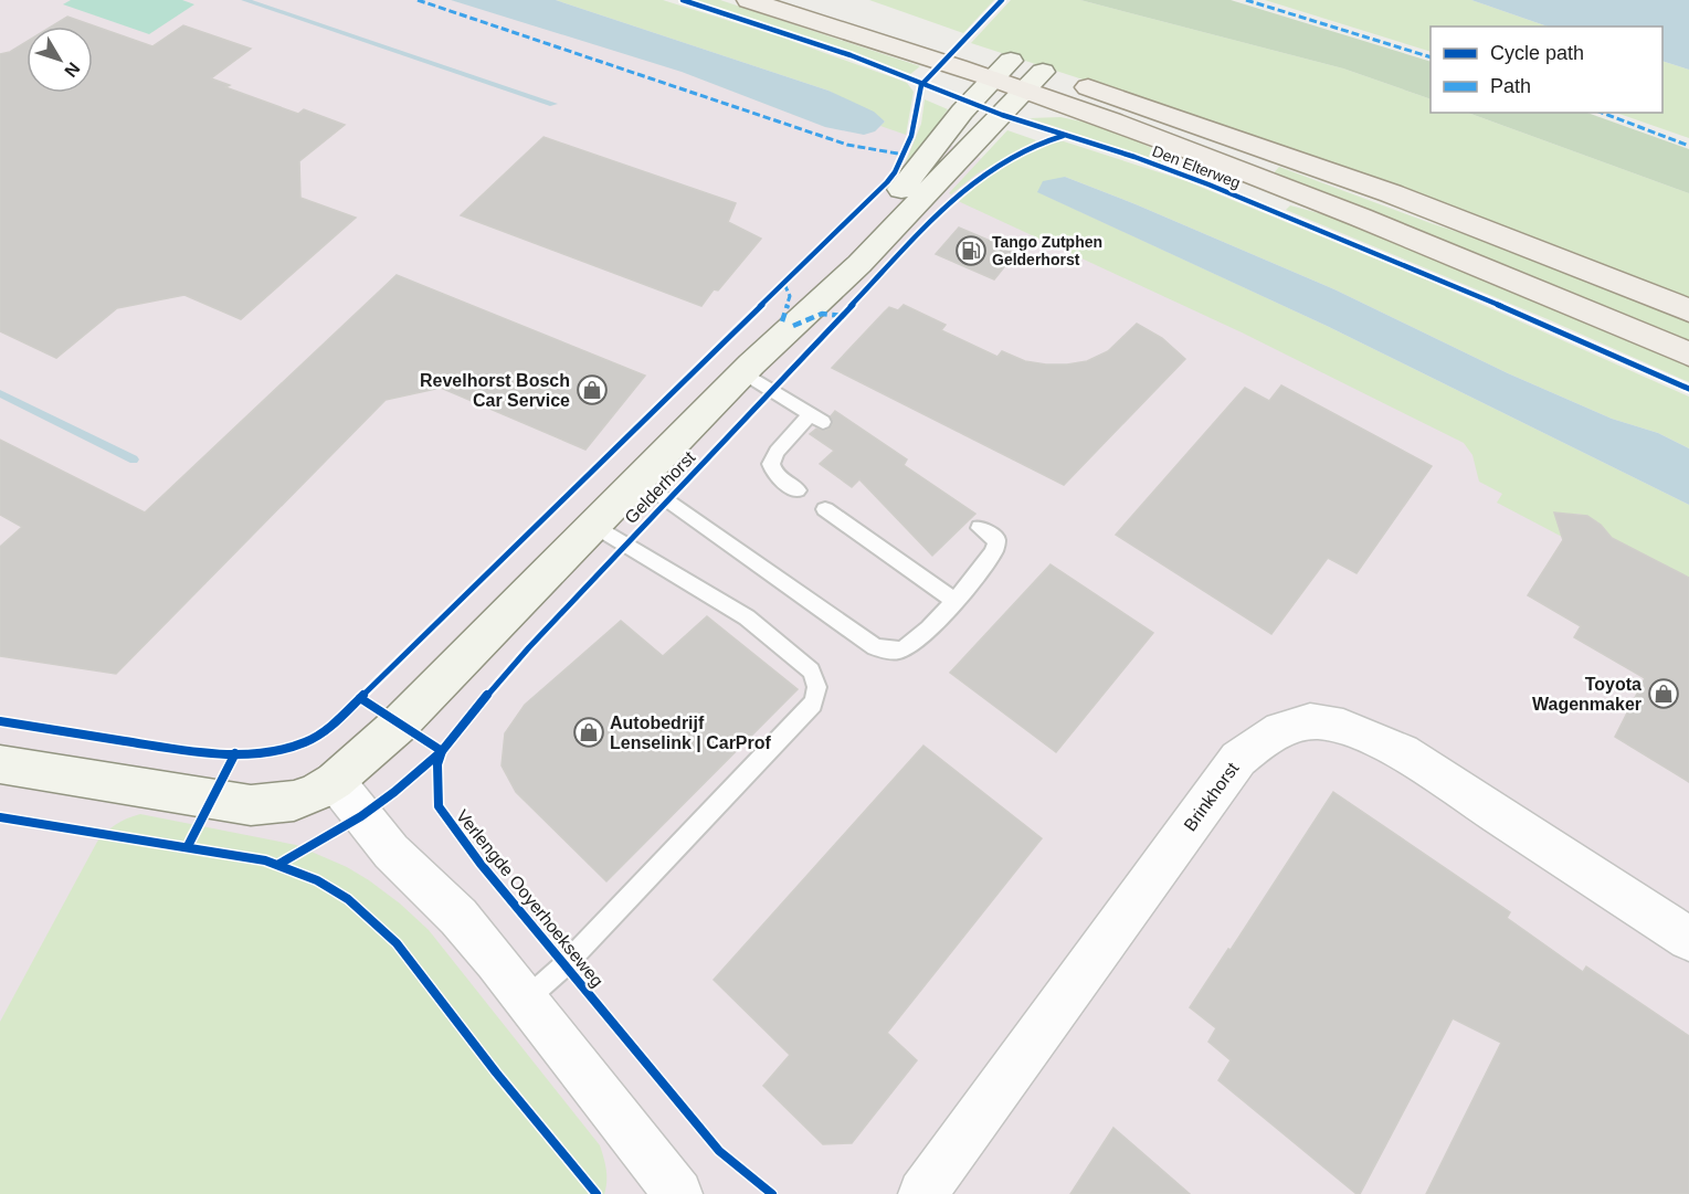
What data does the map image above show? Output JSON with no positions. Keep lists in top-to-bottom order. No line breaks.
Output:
{"streets":{"main road":["Den Elterweg"],"street":["Gelderhorst","Brinkhorst"],"cycle path":["Verlengde Ooyerhoekseweg"]},"crossings":[["Den Elterweg","Gelderhorst"]],"places":{"fuel station":["Tango Zutphen Gelderhorst"],"shop":["Revelhorst Bosch Car Service","Toyota Wagenmaker","Autobedrijf Lenselink | CarProf"]},"legend":["Cycle path","Path"],"north":"bottom right"}
